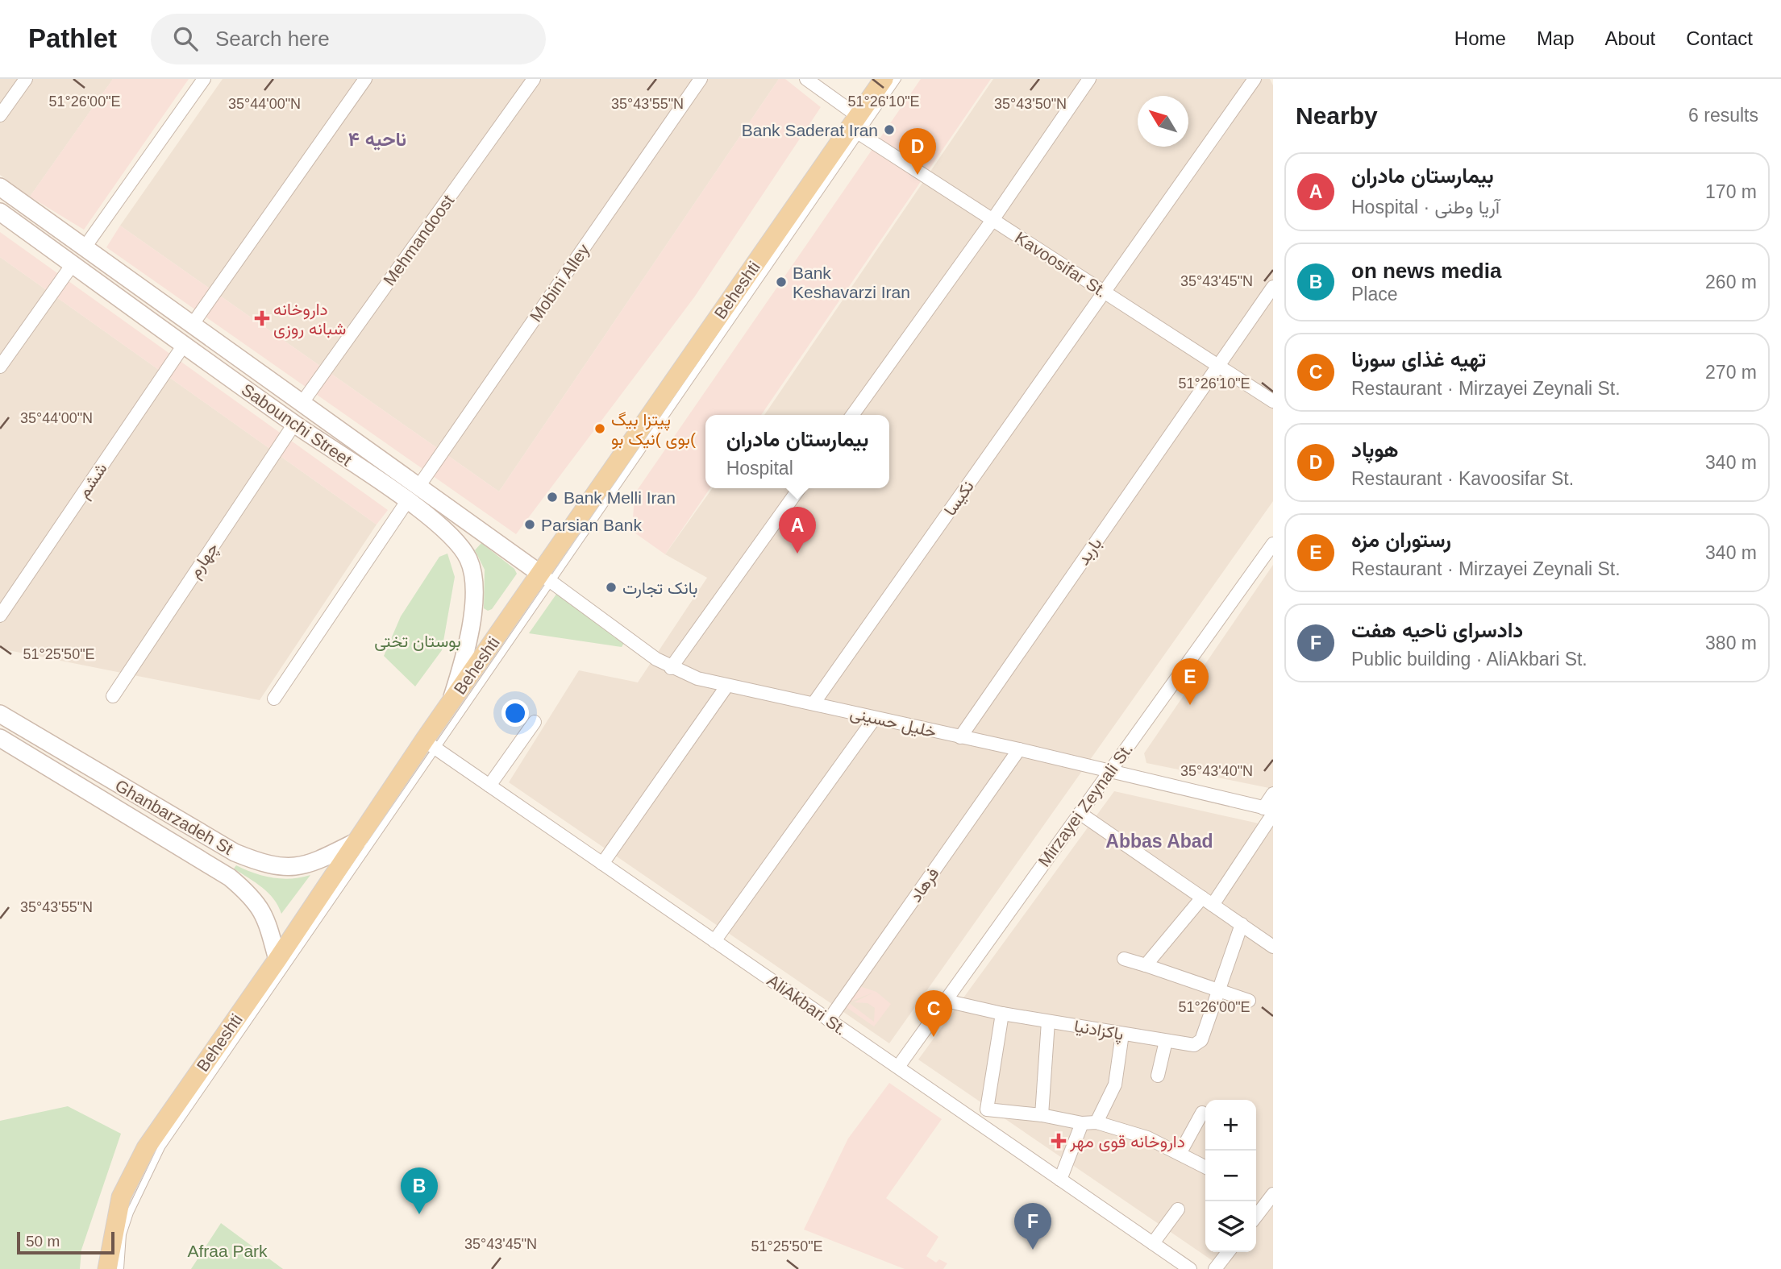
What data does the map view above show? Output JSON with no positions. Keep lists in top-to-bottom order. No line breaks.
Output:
{"streets":{"main road":["Beheshti","Sabounchi Street","Ghanbarzadeh St"],"street":["Mehmandoost","Kavoosifar St.","Mobini Alley","ششم","نکیسا","باربد","چهارم","خلیل حسینی","Mirzayei Zeynali St.","فرهاد","AliAkbari St.","پاکزادنیا"]},"crossings":[["Mehmandoost","Sabounchi Street"],["Kavoosifar St.","Beheshti"],["Kavoosifar St.","نکیسا"],["Kavoosifar St.","باربد"],["Mobini Alley","Sabounchi Street"],["Beheshti","Sabounchi Street"],["Beheshti","خلیل حسینی"],["Beheshti","Ghanbarzadeh St"],["Beheshti","AliAkbari St."],["Sabounchi Street","ششم"],["Sabounchi Street","چهارم"],["Sabounchi Street","خلیل حسینی"],["نکیسا","خلیل حسینی"],["باربد","خلیل حسینی"],["خلیل حسینی","Mirzayei Zeynali St."],["خلیل حسینی","فرهاد"],["Mirzayei Zeynali St.","AliAkbari St."],["Mirzayei Zeynali St.","پاکزادنیا"],["فرهاد","AliAkbari St."]],"districts":["ناحیه ۴","Abbas Abad"],"parks":["بوستان تختی","Afraa Park"],"places":{"other":["Bank Saderat Iran","Bank Keshavarzi Iran","پیتزا بیگ بوی )نیک بو(","Bank Melli Iran","Parsian Bank","بانک تجارت"],"health":["داروخانه شبانه روزی","داروخانه قوی مهر"]},"scale_bar":"50 m","north":"top left","page":{"header":"Pathlet","search":"Search here","nav":["Home","Map","About","Contact"],"heading":["Nearby","6 results"],"pins":["D","A","E","C","B","F"],"list":[{"mark":"A","name":"بیمارستان مادران","note":"Hospital · آریا وطنی","value":"170 m"},{"mark":"B","name":"on news media","note":"Place","value":"260 m"},{"mark":"C","name":"تهیه غذای سورنا","note":"Restaurant · Mirzayei Zeynali St.","value":"270 m"},{"mark":"D","name":"هوپاد","note":"Restaurant · Kavoosifar St.","value":"340 m"},{"mark":"E","name":"رستوران مزه","note":"Restaurant · Mirzayei Zeynali St.","value":"340 m"},{"mark":"F","name":"دادسرای ناحیه هفت","note":"Public building · AliAkbari St.","value":"380 m"}],"popup":["بیمارستان مادران","Hospital"],"map_buttons":["+","−"],"scale":"50 m"},"coordinates":["51°26'10\"E","51°26'00\"E","35°44'00\"N","35°43'55\"N","35°43'50\"N","35°43'45\"N","51°25'50\"E","35°43'40\"N"]}
